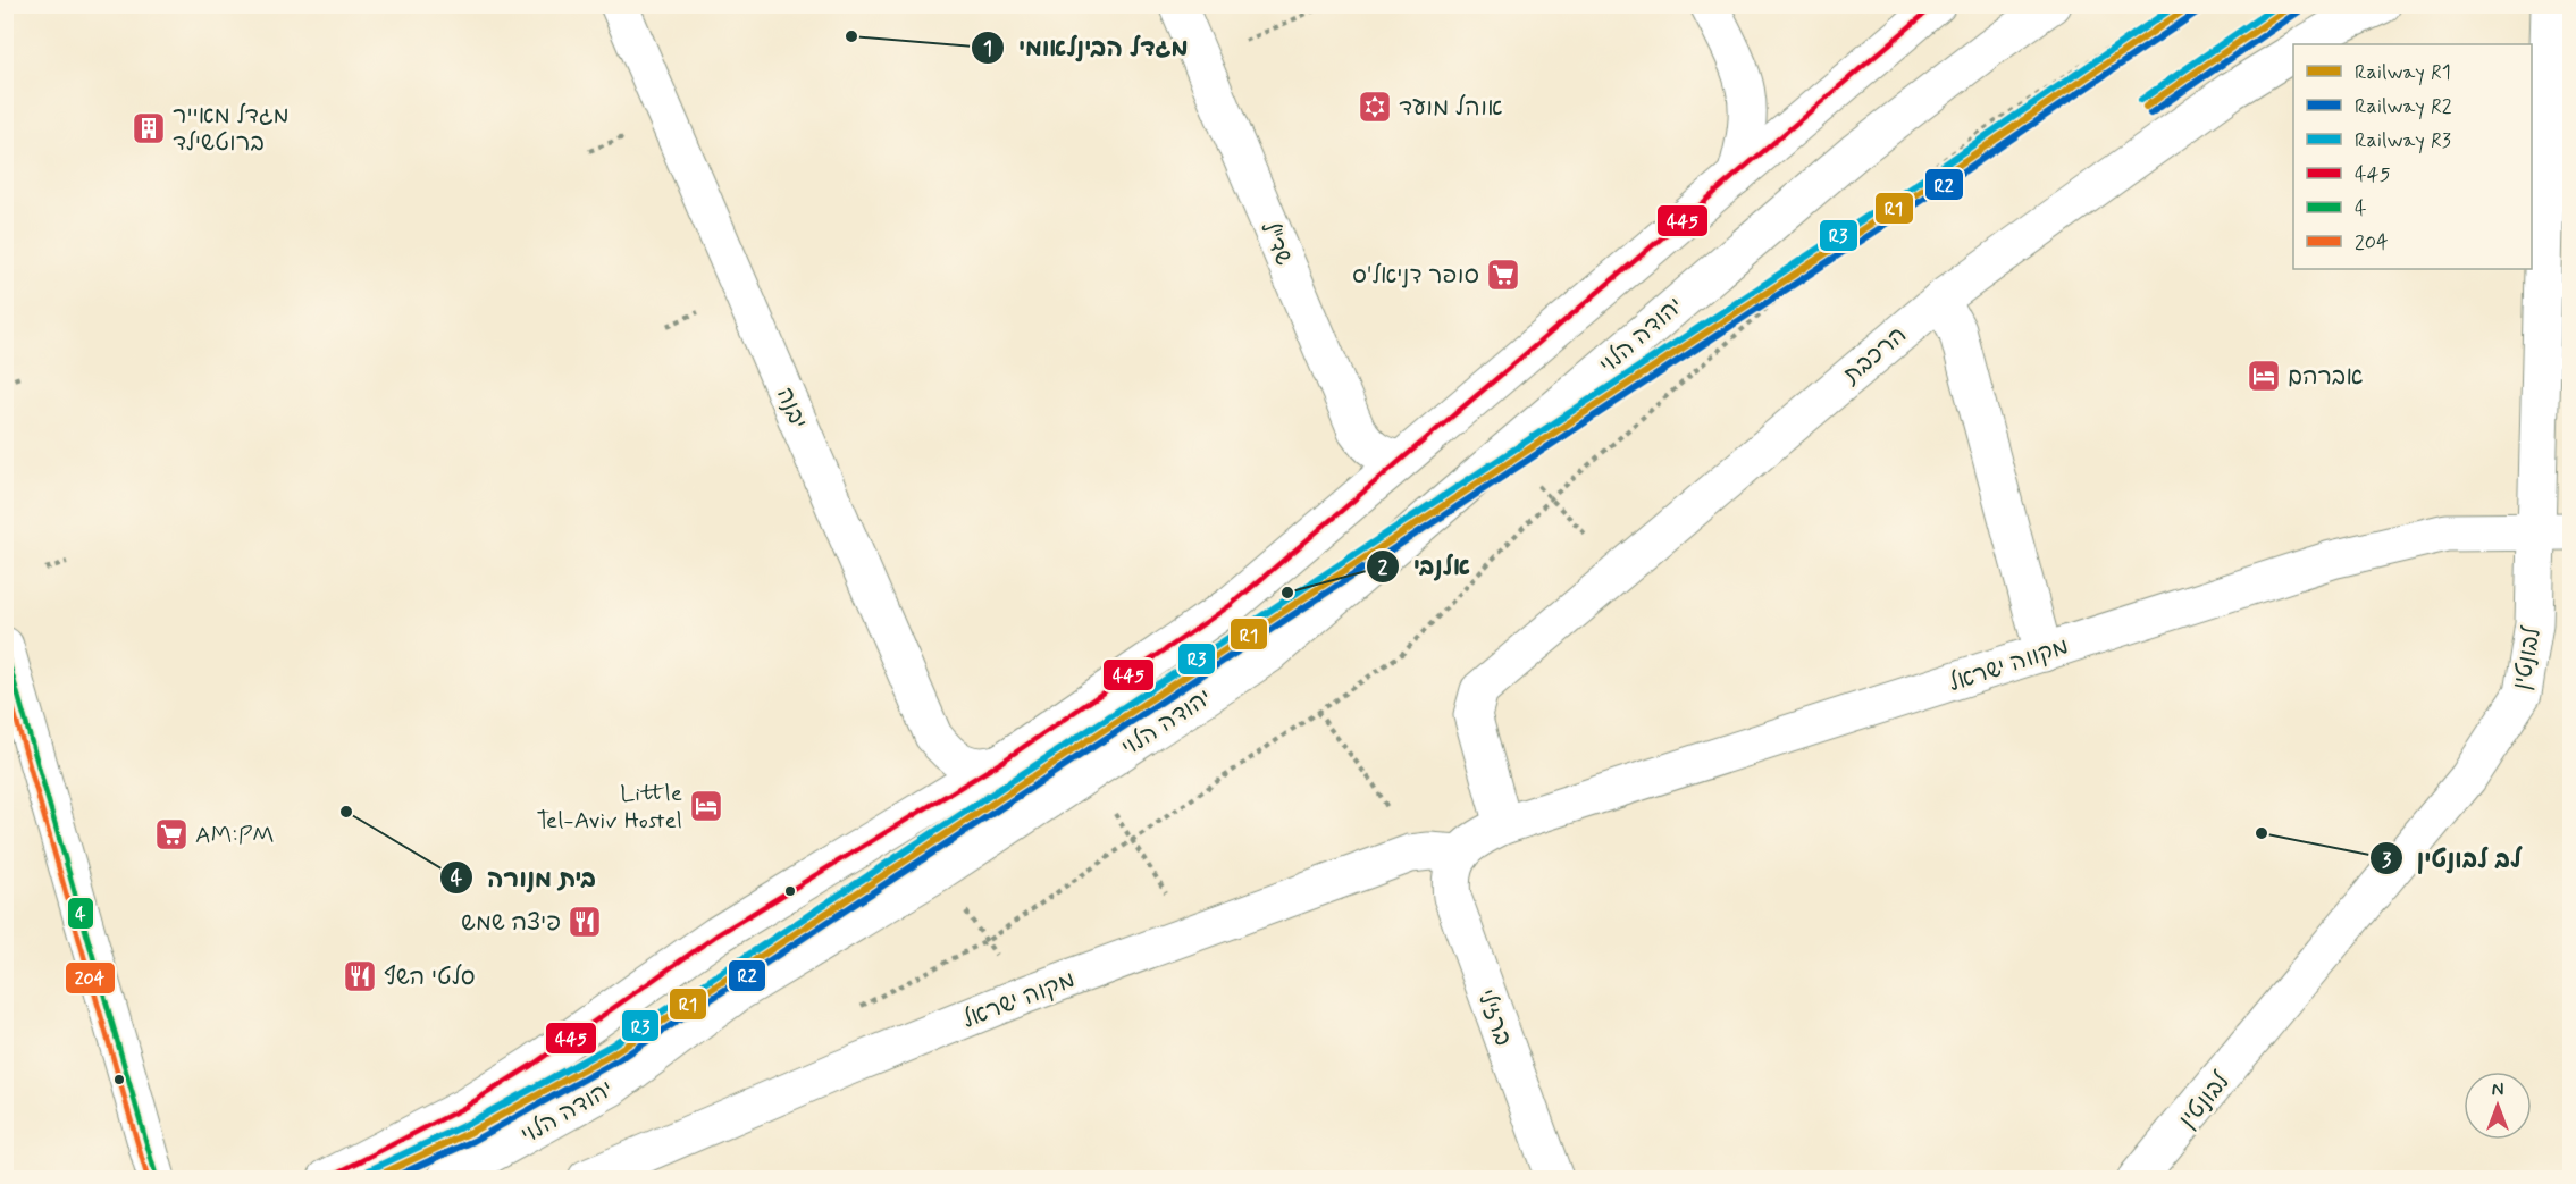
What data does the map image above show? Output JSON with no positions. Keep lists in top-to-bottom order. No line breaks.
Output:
{"streets":{"street":["שד\"ל","יהודה הלוי","הרכבת","יבנה","לבונטין","מקווה ישראל","מקוה ישראל","ברזילי"]},"crossings":[["הרכבת","מקווה ישראל"],["לבונטין","מקווה ישראל"],["מקווה ישראל","מקוה ישראל"],["מקווה ישראל","ברזילי"],["מקוה ישראל","ברזילי"]],"places":{"other":["מגדל הבינלאומי","אלנבי","בית מנורה","לב לבונטין"],"synagogue":["אוהל מועד"],"building":["מגדל מאייר ברוטשילד"],"supermarket":["סופר דניאל'ס","AM:PM"],"hotel":["אברהם","Little Tel-Aviv Hostel"],"restaurant":["פיצה שמש","סלטי השף"]},"lines":["rail line R1","rail line R3","transit line 445","rail line R2","transit line 4","transit line 204"],"legend":["Railway R1","Railway R2","Railway R3","445","4","204"],"north":"top"}
